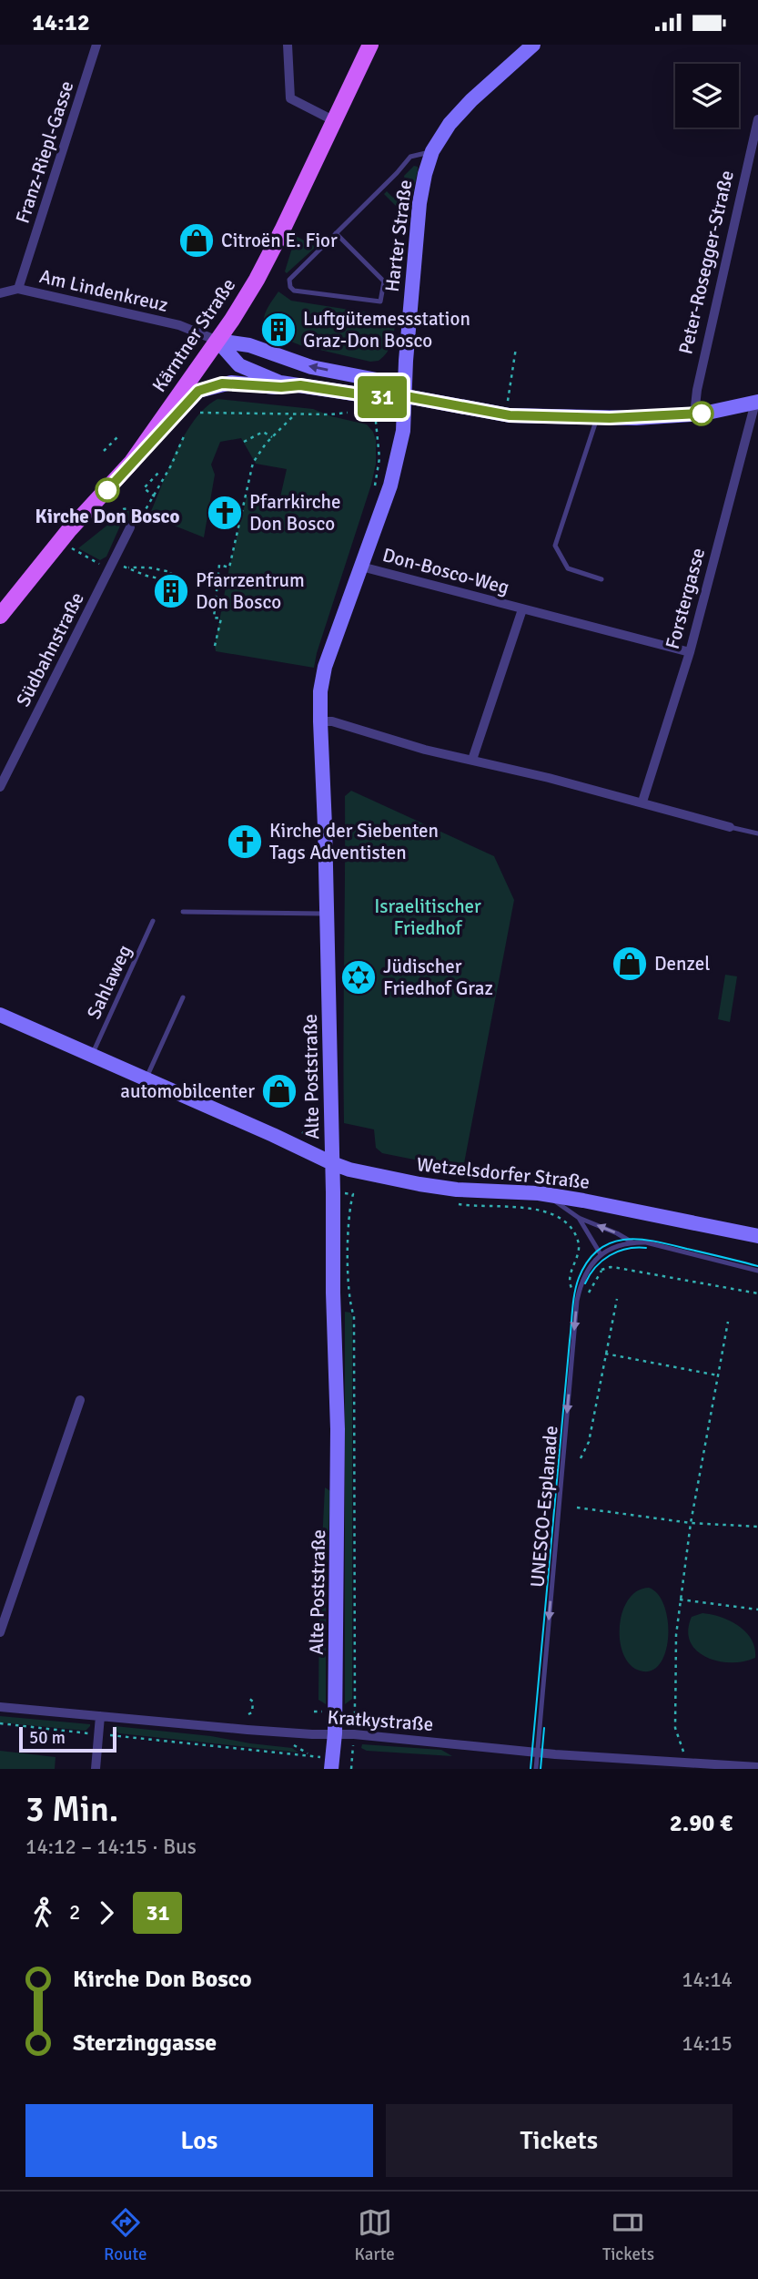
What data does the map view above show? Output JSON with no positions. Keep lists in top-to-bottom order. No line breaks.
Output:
{"streets":{"main road":["Harter Straße","Kärntner Straße","Alte Poststraße","Wetzelsdorfer Straße"],"street":["Franz-Riepl-Gasse","Peter-Rosegger-Straße","Am Lindenkreuz","Don-Bosco-Weg","Forstergasse","Südbahnstraße","Kratkystraße"],"lane":["Sahlaweg","UNESCO-Esplanade"]},"crossings":[["Franz-Riepl-Gasse","Am Lindenkreuz"],["Harter Straße","Alte Poststraße"],["Am Lindenkreuz","Kärntner Straße"],["Don-Bosco-Weg","Forstergasse"],["Don-Bosco-Weg","Alte Poststraße"],["Sahlaweg","Wetzelsdorfer Straße"],["Alte Poststraße","Wetzelsdorfer Straße"],["Alte Poststraße","Kratkystraße"],["UNESCO-Esplanade","Kratkystraße"]],"one_way":["UNESCO-Esplanade"],"parks":["Israelitischer Friedhof"],"places":{"shop":["Citroën E. Fior","Denzel","automobilcenter"],"building":["Luftgütemessstation Graz-Don Bosco","Pfarrzentrum Don Bosco"],"other":["Kirche Don Bosco"],"church":["Pfarrkirche Don Bosco","Kirche der Siebenten Tags Adventisten"],"synagogue":["Jüdischer Friedhof Graz"]},"lines":["bus line 31"],"scale_bar":"50 m","page":{"status":"14:12","on_map":"31","scale":"50 m","heading":["3 Min.","14:12 – 14:15 · Bus","2.90 €"],"legs":["2","31"],"list":[{"name":"Kirche Don Bosco","value":"14:14"},{"name":"Sterzinggasse","value":"14:15"}],"buttons":["Los","Tickets"],"tabs":["Route","Karte","Tickets"]}}
